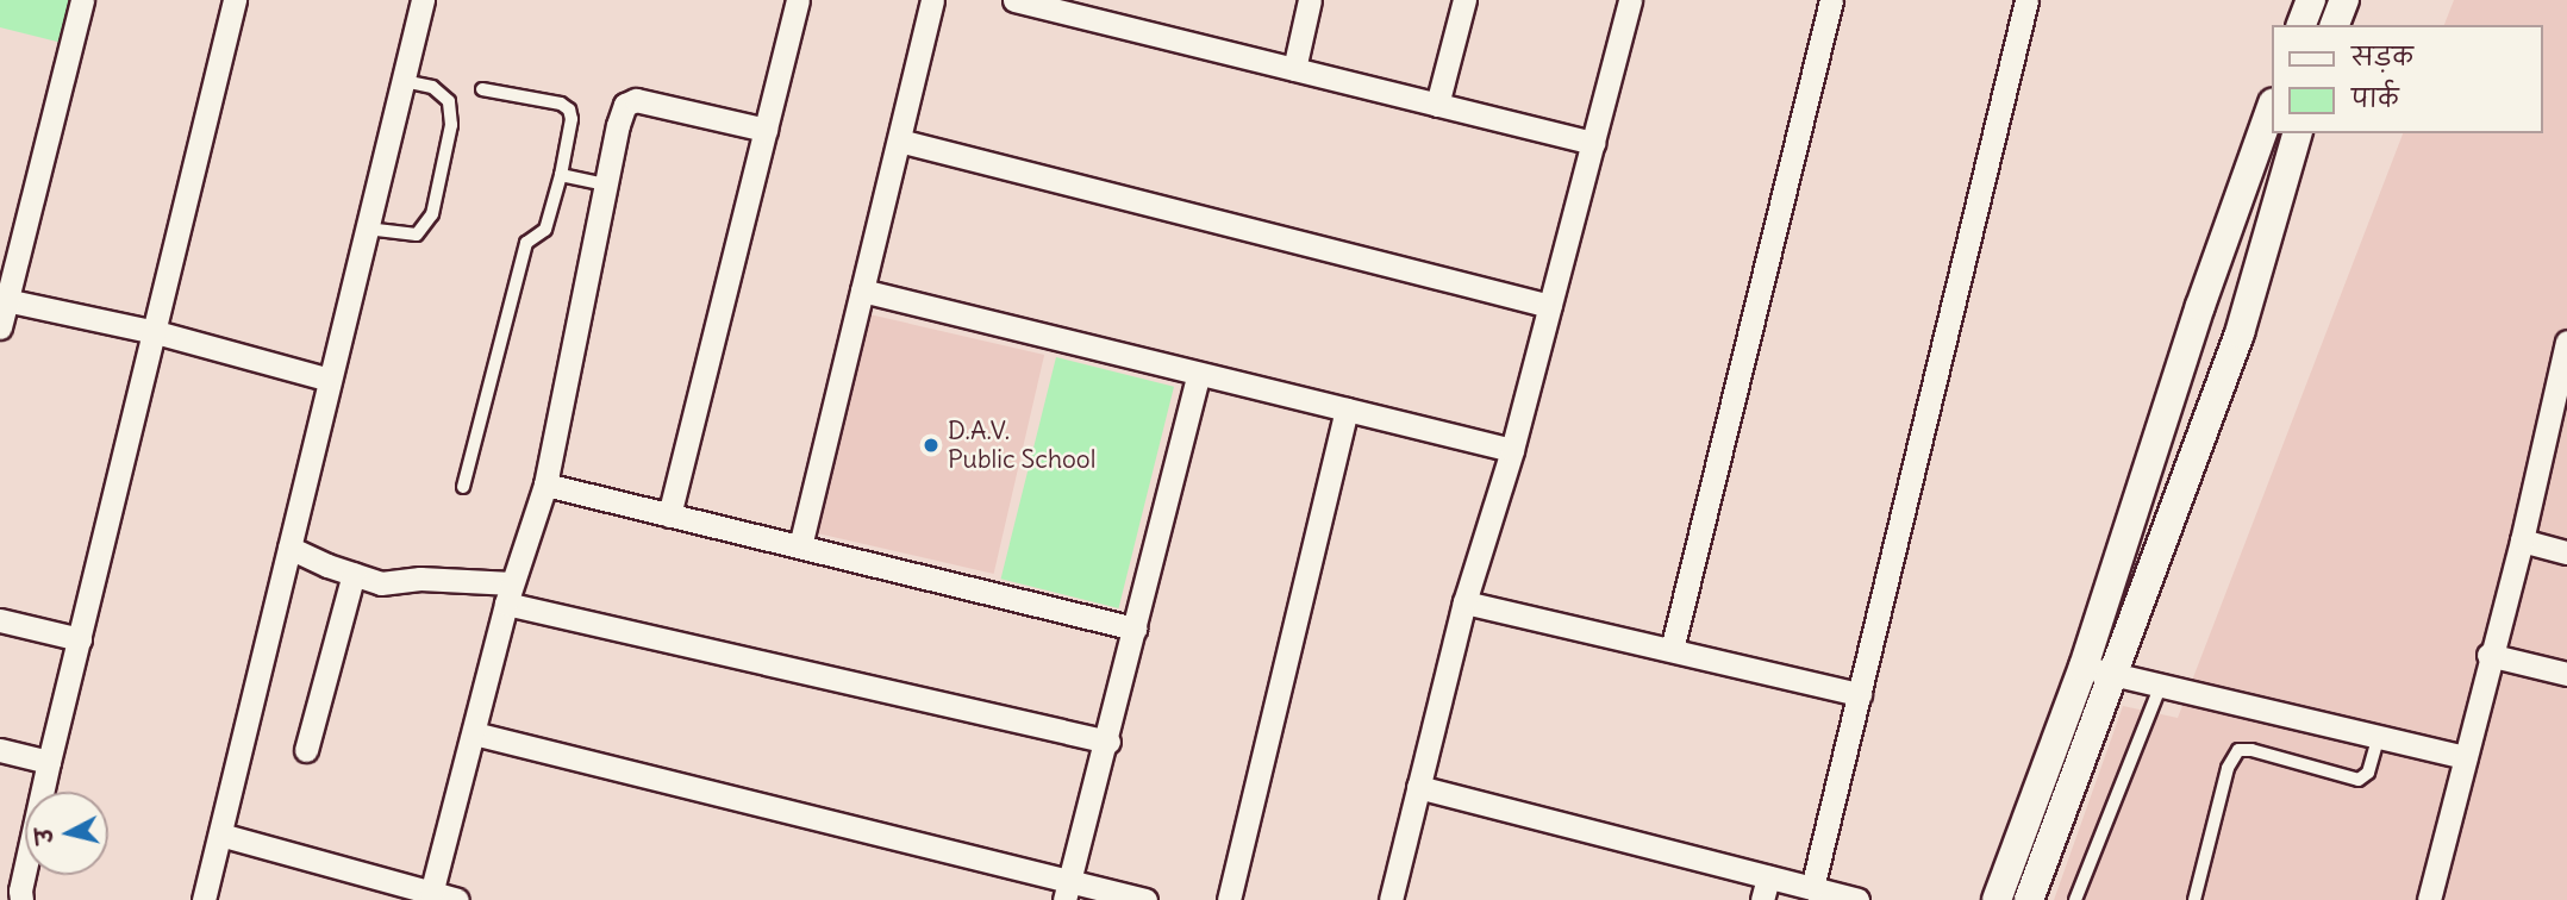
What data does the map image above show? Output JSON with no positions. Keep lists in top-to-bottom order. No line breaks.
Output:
{"places":["D.A.V. Public School"],"legend":["सड़क","पार्क"],"north":"left"}
